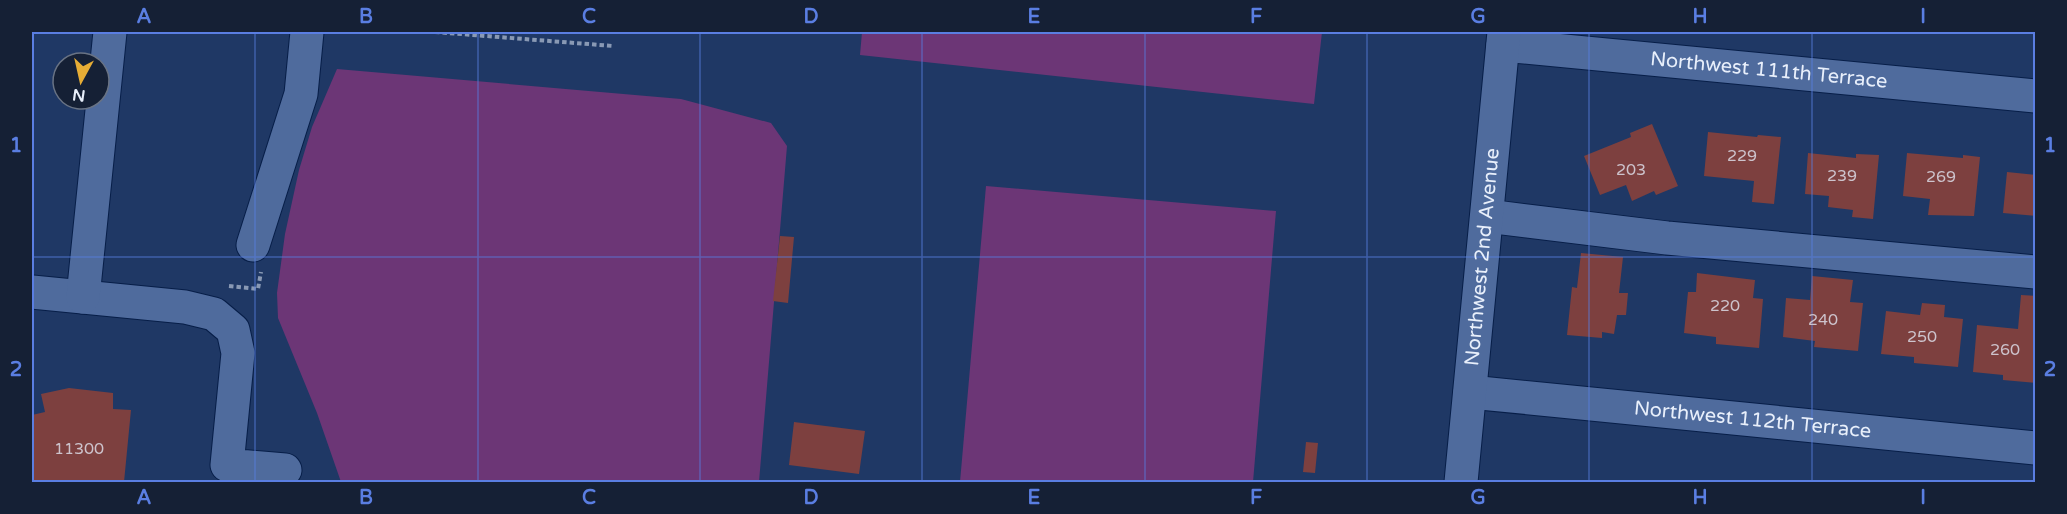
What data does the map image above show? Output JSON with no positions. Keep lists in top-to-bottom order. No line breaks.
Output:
{"streets":{"street":["Northwest 111th Terrace","Northwest 2nd Avenue","Northwest 112th Terrace"]},"crossings":[["Northwest 111th Terrace","Northwest 2nd Avenue"],["Northwest 2nd Avenue","Northwest 112th Terrace"]],"house_numbers":["229","203","239","269","220","240","250","260","11300"],"north":"bottom","grid":{"columns":["A","B","C","D","E","F","G","H","I"],"rows":["1","2"]}}
